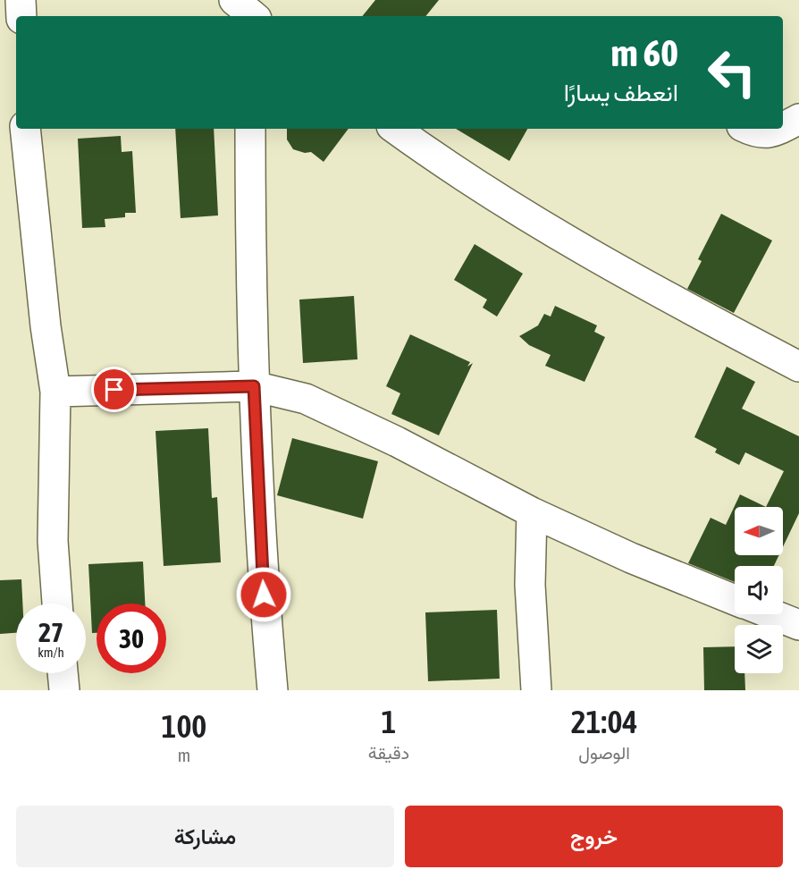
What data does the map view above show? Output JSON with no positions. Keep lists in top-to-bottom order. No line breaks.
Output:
{"north":"left","page":{"turn":["60 m","انعطف يسارًا"],"speed":"27 km/h","limit":"30","eta":["21:04","الوصول","1","دقيقة","100","m"],"buttons":["خروج","مشاركة"]}}
